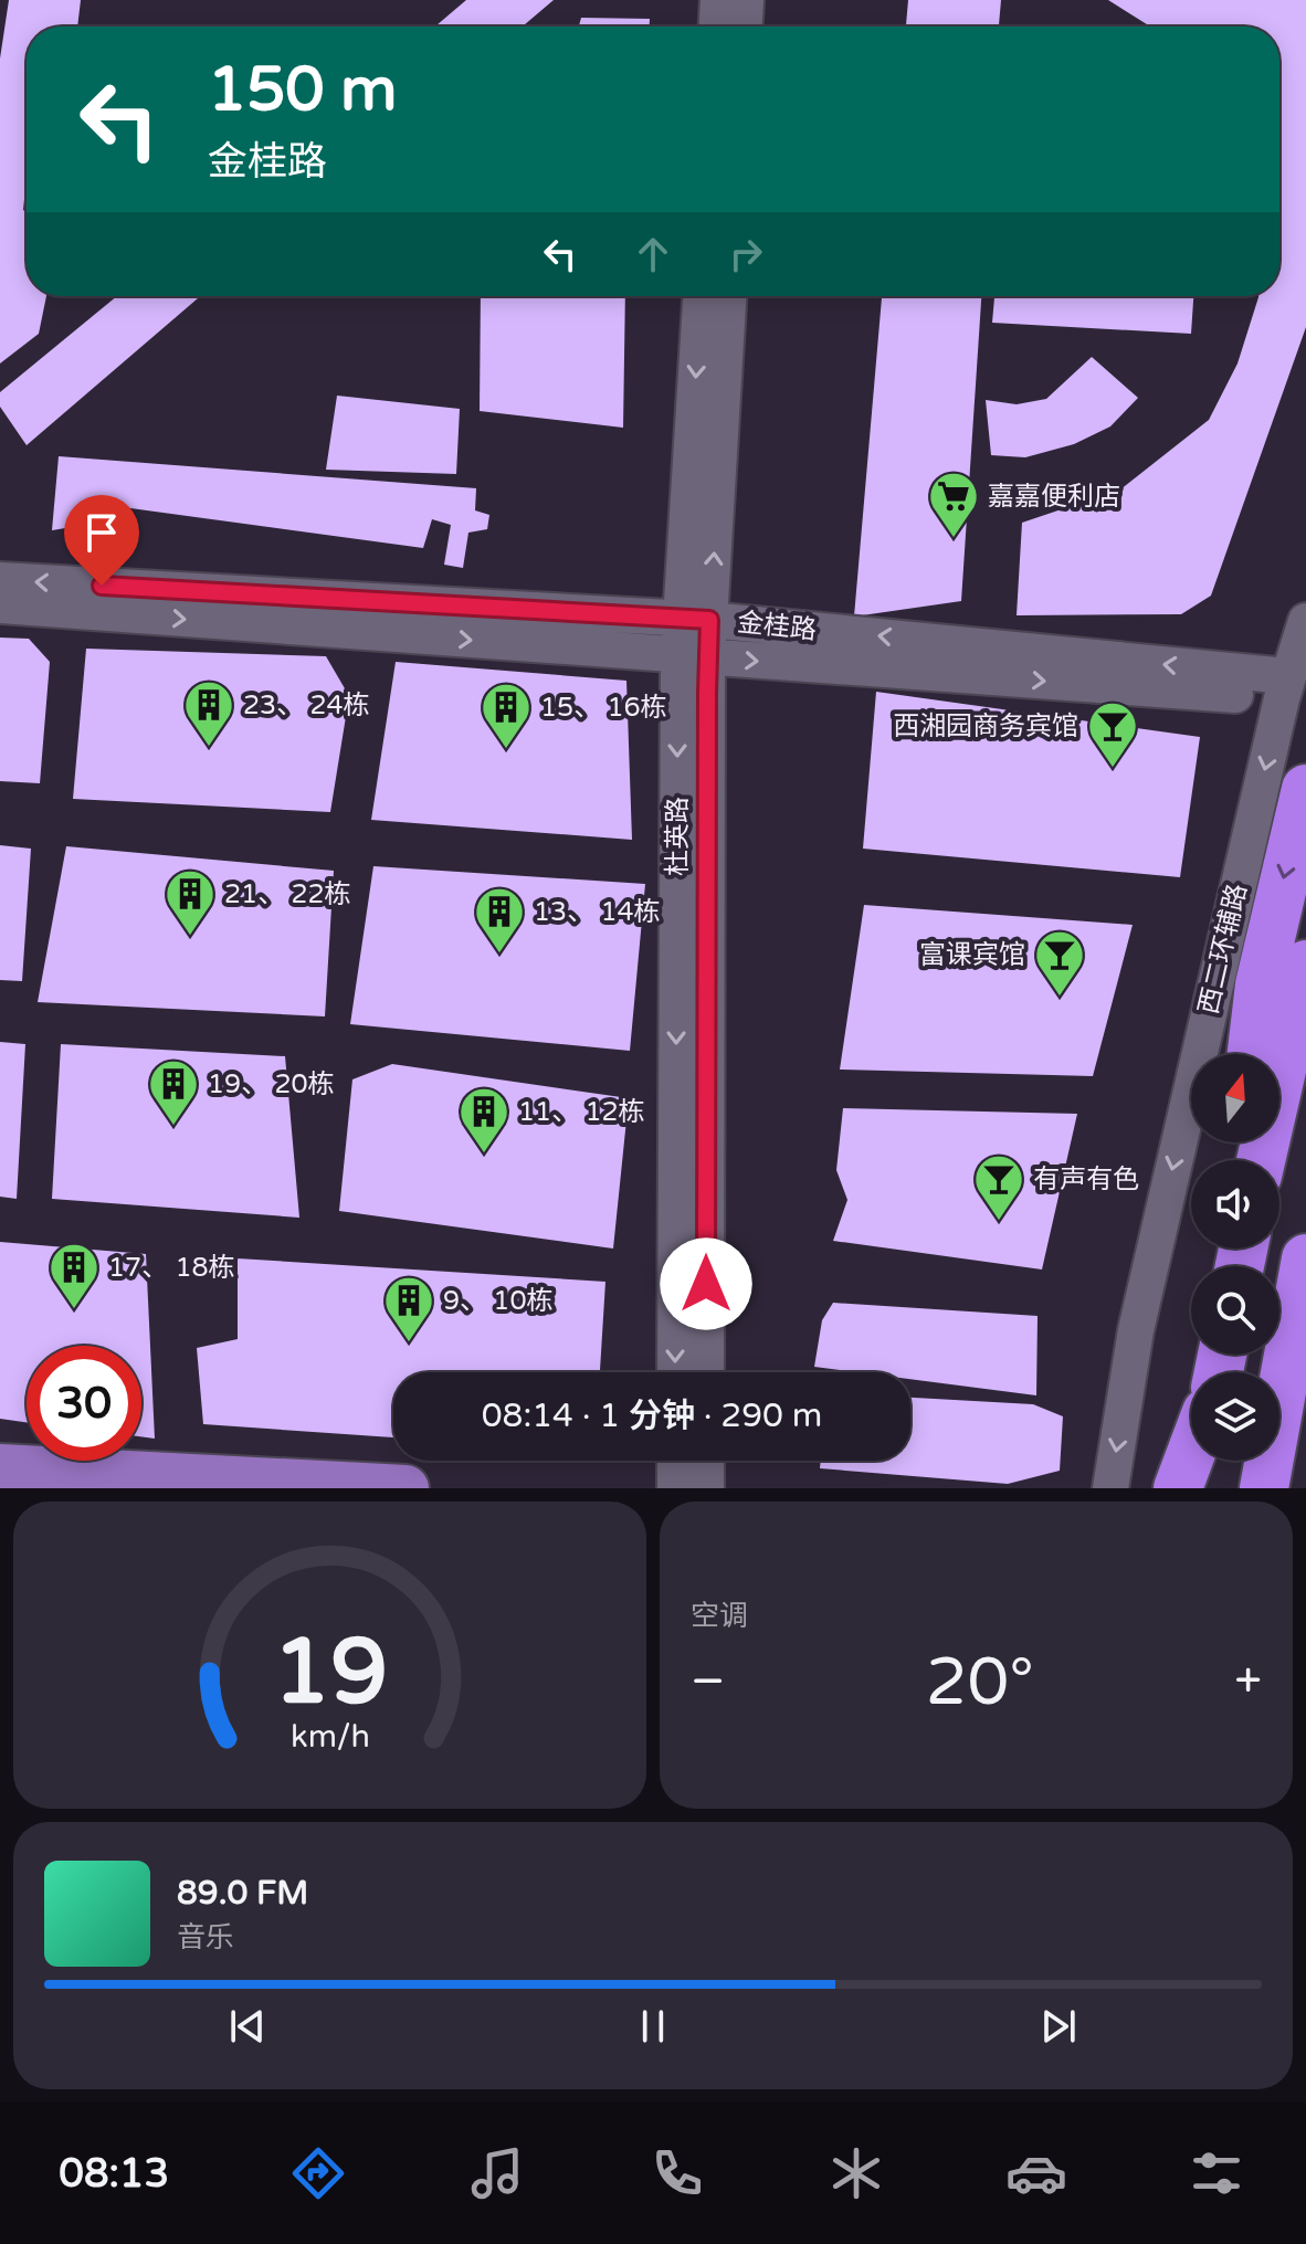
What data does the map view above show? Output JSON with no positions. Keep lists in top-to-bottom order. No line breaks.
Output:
{"streets":{"street":["金桂路","杜英路","西二环辅路"]},"crossings":[["金桂路","杜英路"],["金桂路","西二环辅路"]],"one_way":["西二环辅路"],"places":{"supermarket":["嘉嘉便利店"],"building":["23、 24栋","15、 16栋","21、 22栋","13、 14栋","19、 20栋","11、 12栋","17、 18栋","9、 10栋"],"bar":["西湘园商务宾馆","富课宾馆","有声有色"]},"north":"top","page":{"turn":["150 m","金桂路"],"limit":"30","trip":"08:14 · 1 分钟 · 290 m","tile":"空调","heat":["−","20°","+"],"song":["89.0 FM","音乐"],"tabs":"08:13","gauge":["19","km/h"]}}
